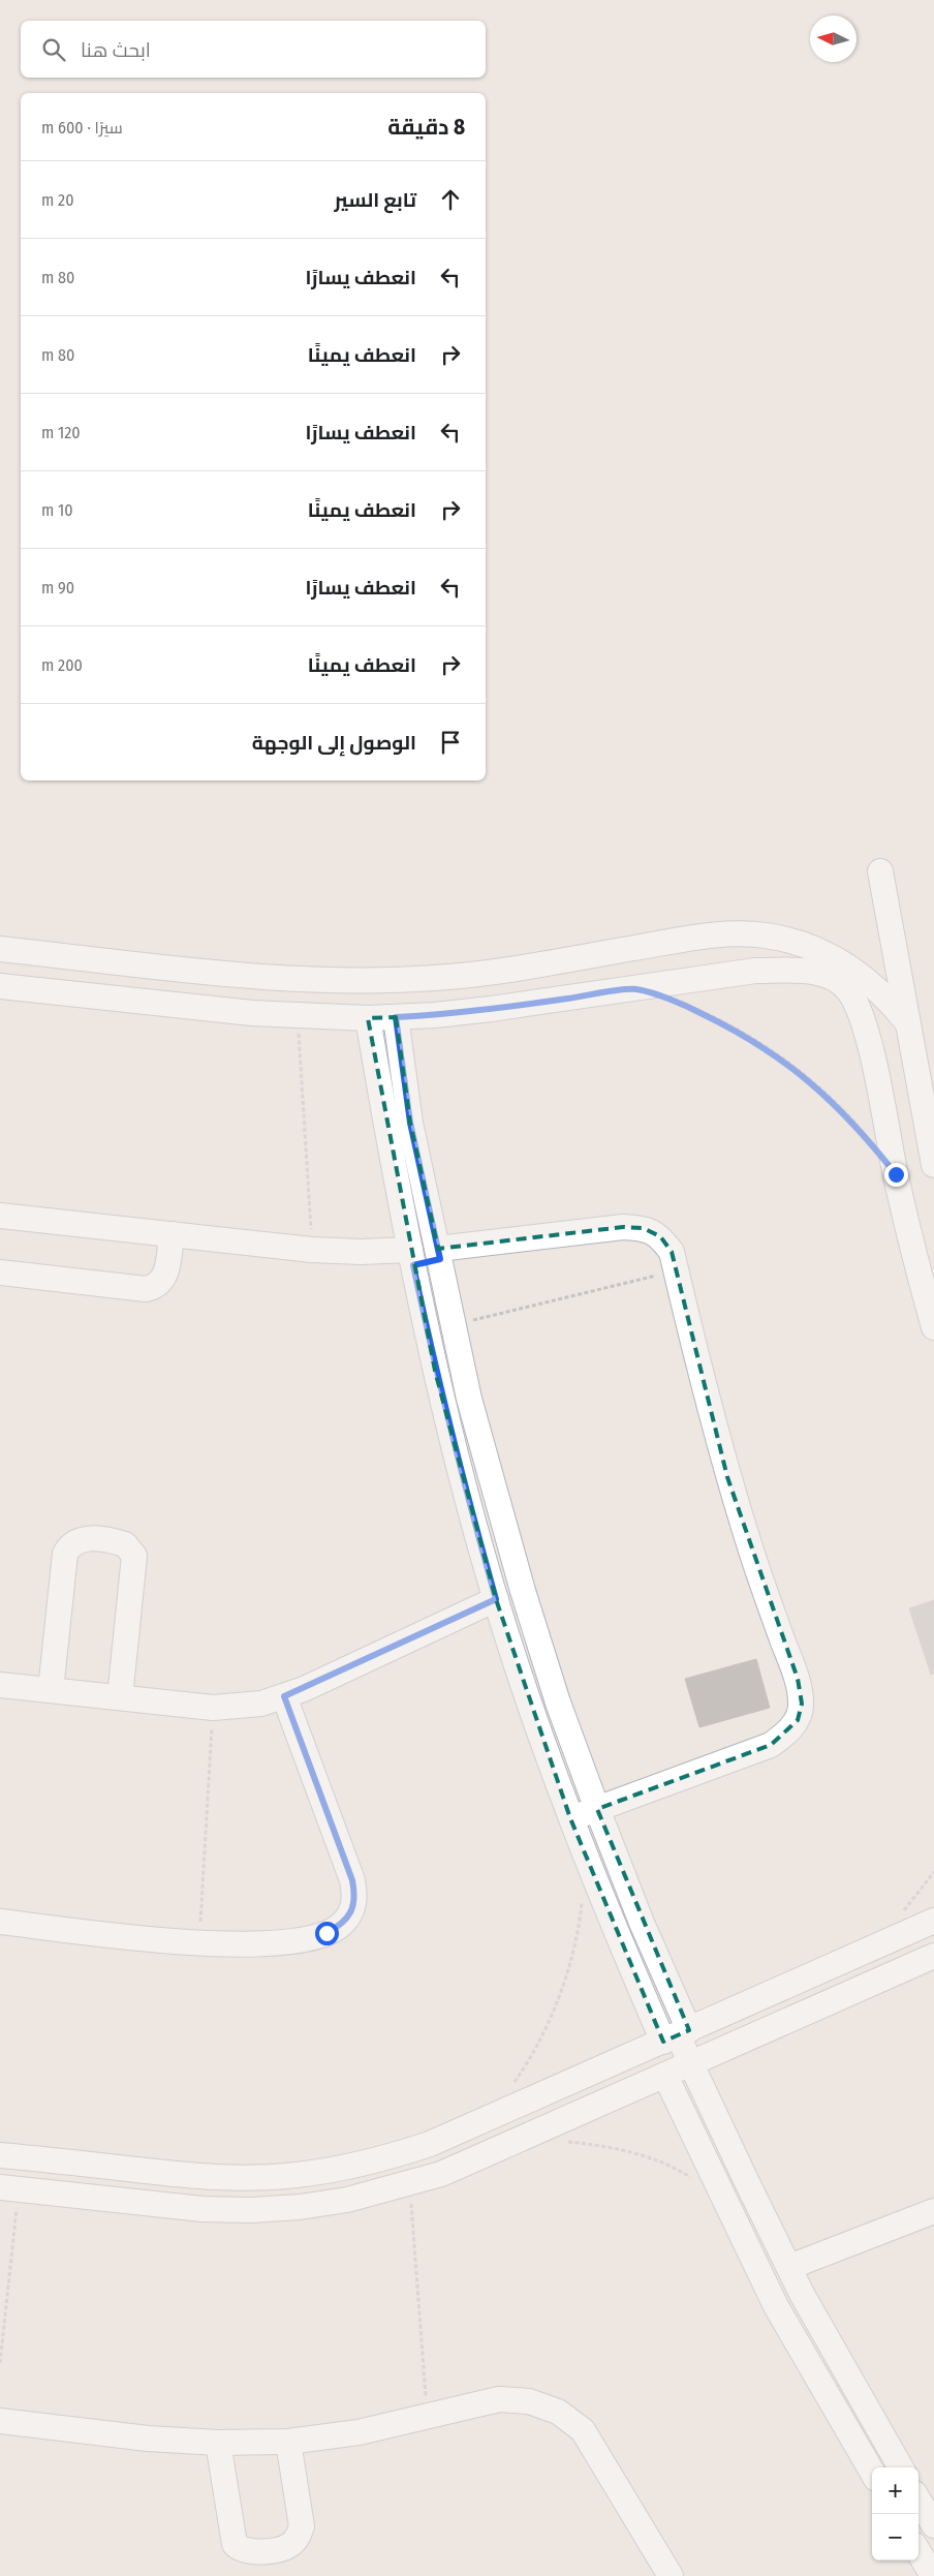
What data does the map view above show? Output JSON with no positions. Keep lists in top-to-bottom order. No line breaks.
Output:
{"north":"left","page":{"search":"ابحث هنا","heading":["8 دقيقة","سيرًا · 600 m"],"list":[["تابع السير","20 m"],["انعطف يسارًا","80 m"],["انعطف يمينًا","80 m"],["انعطف يسارًا","120 m"],["انعطف يمينًا","10 m"],["انعطف يسارًا","90 m"],["انعطف يمينًا","200 m"],"الوصول إلى الوجهة"],"map_buttons":["+","−"]}}
